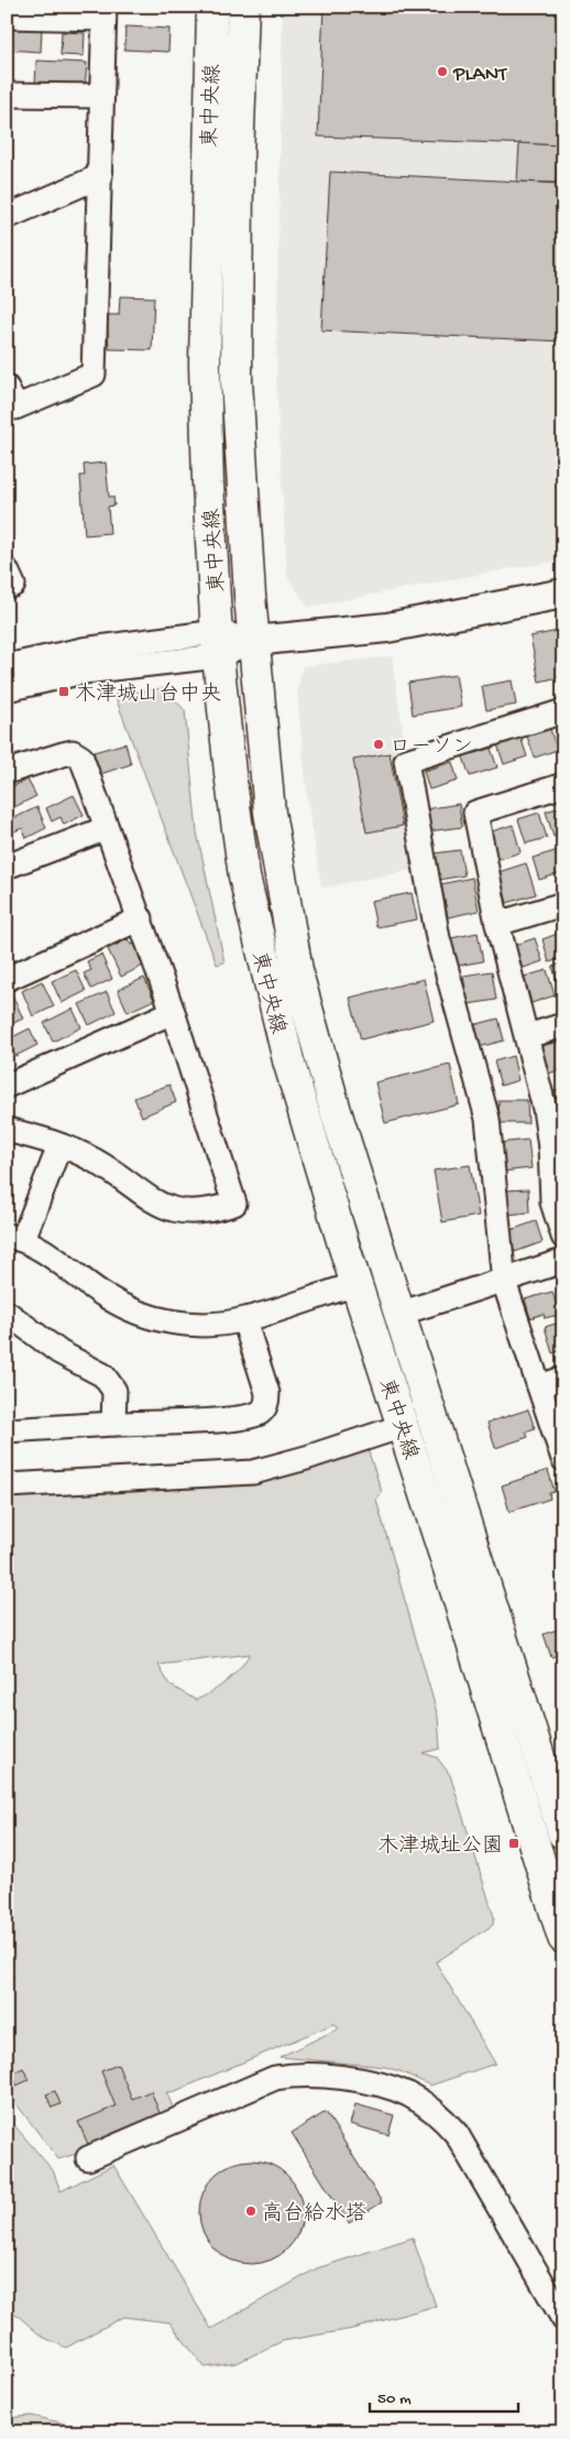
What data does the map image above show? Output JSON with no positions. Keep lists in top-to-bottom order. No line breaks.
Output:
{"streets":{"highway":["東中央線"]},"places":{"other":["PLANT","ローソン","高台給水塔"],"transit":["木津城山台中央","木津城址公園"]},"scale_bar":"50 m"}
